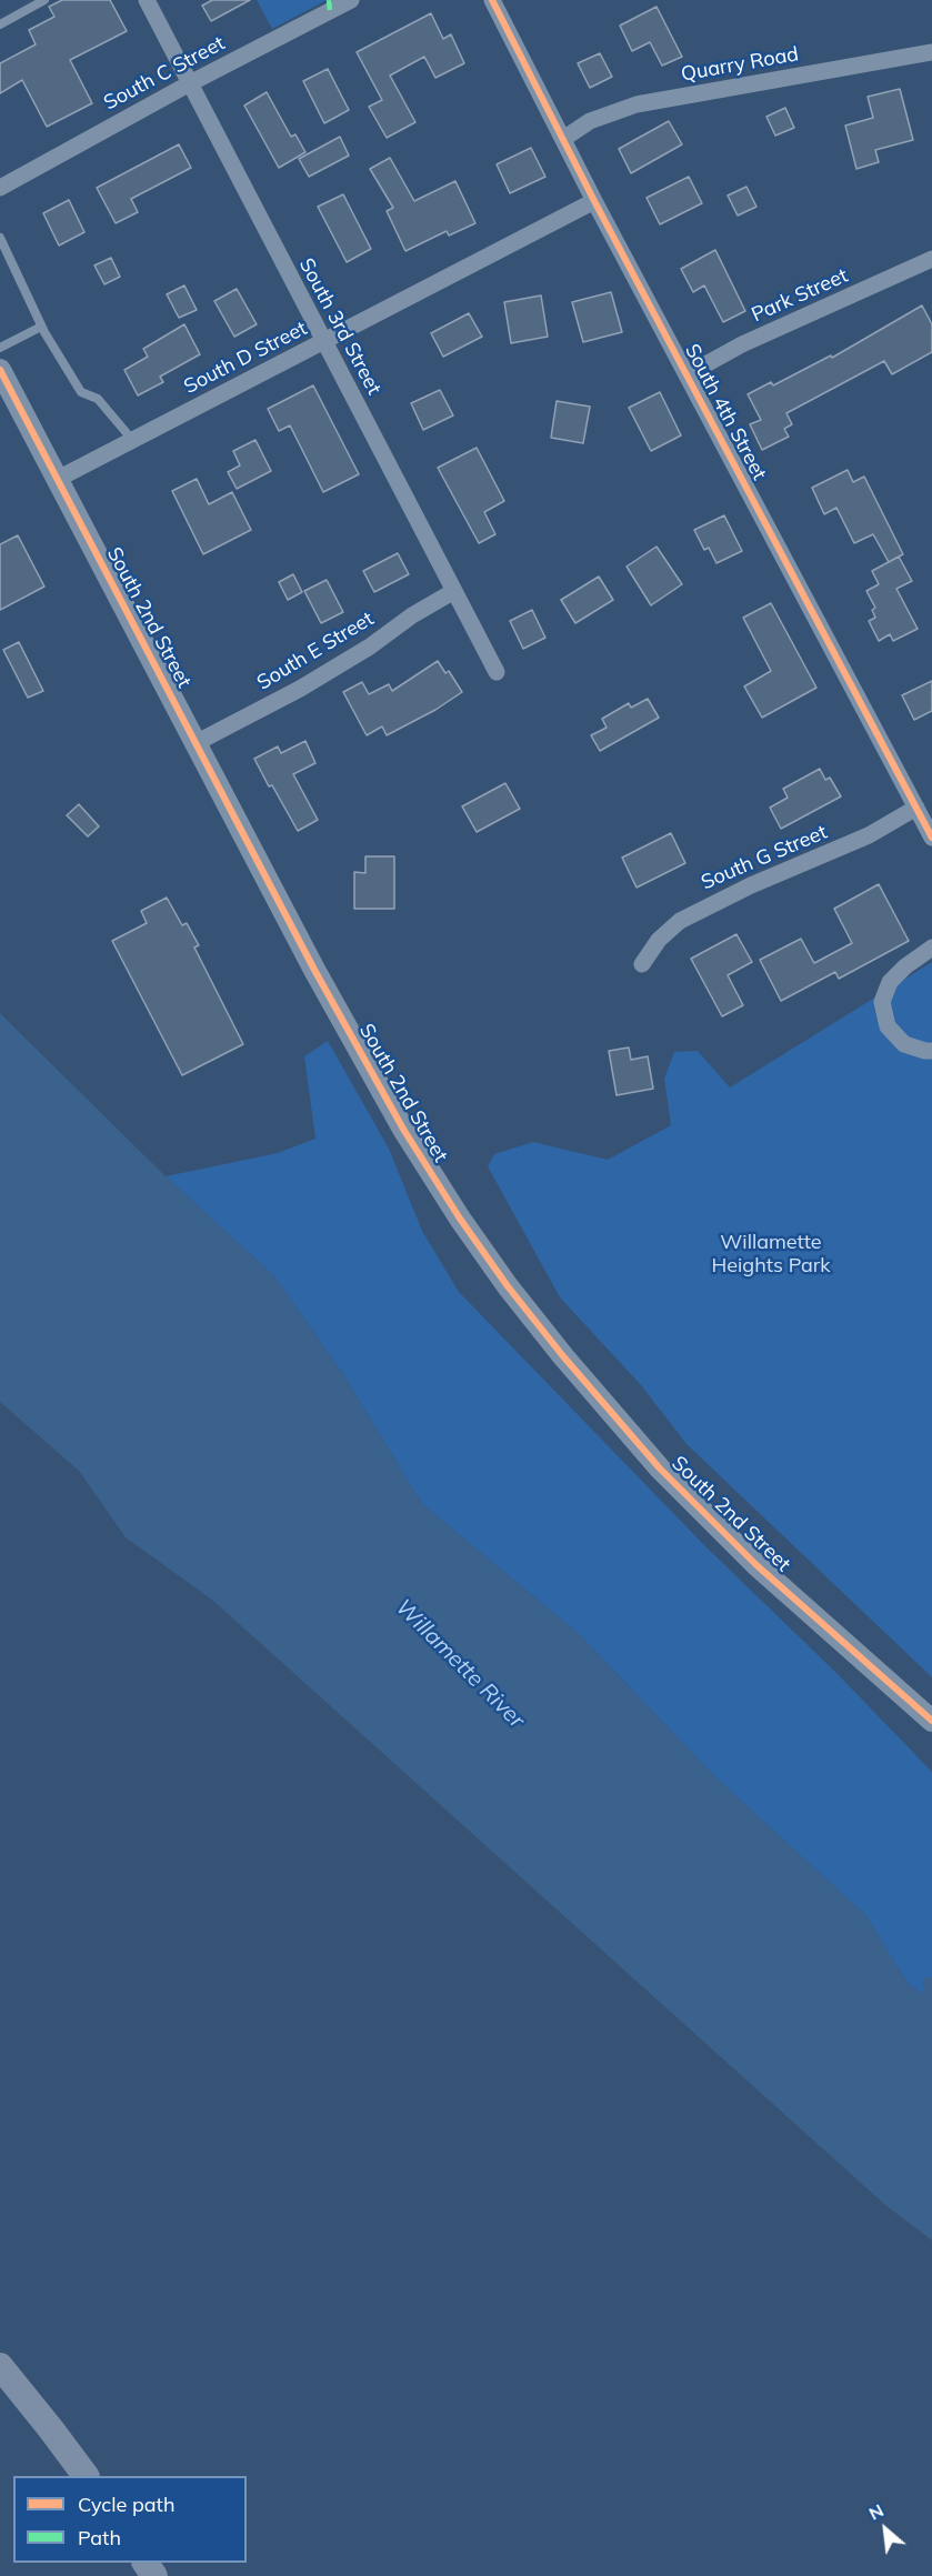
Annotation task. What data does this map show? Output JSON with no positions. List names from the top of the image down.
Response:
{
  "streets": {
    "street": [
      "Quarry Road",
      "South C Street",
      "Park Street",
      "South 3rd Street",
      "South D Street",
      "South 4th Street",
      "South 2nd Street",
      "South E Street",
      "South G Street"
    ]
  },
  "crossings": [
    ["Quarry Road", "South 4th Street"],
    ["South C Street", "South 3rd Street"],
    ["Park Street", "South 4th Street"],
    ["South 3rd Street", "South D Street"],
    ["South 3rd Street", "South E Street"],
    ["South D Street", "South 4th Street"],
    ["South D Street", "South 2nd Street"],
    ["South 4th Street", "South G Street"],
    ["South 2nd Street", "South E Street"]
  ],
  "water": ["Willamette River"],
  "parks": ["Willamette Heights Park"],
  "legend": ["Cycle path", "Path"],
  "north": "top left"
}
